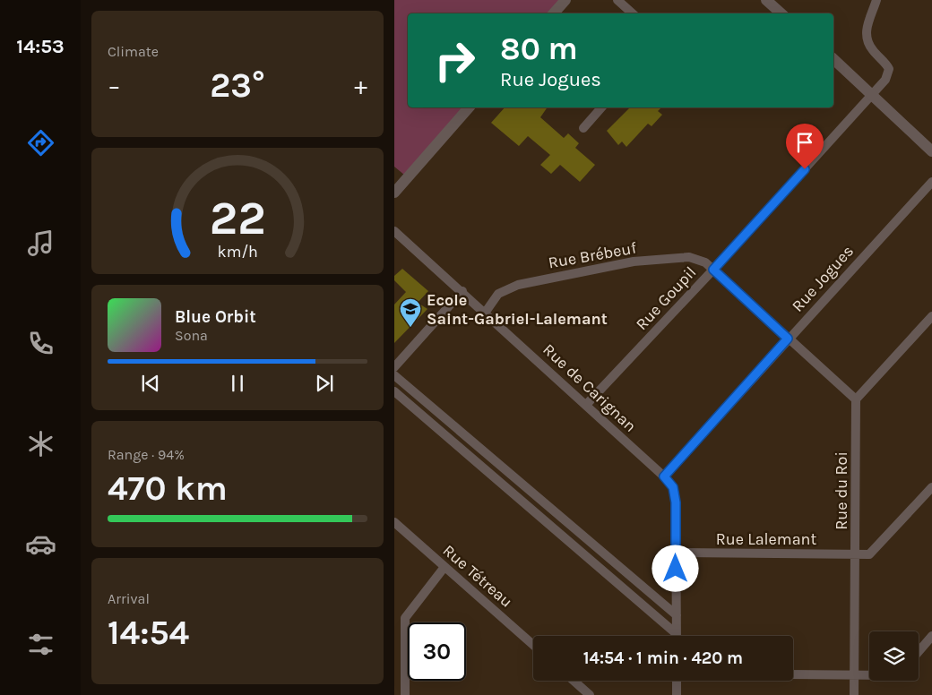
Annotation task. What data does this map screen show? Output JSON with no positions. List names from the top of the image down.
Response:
{
  "streets": {
    "street": [
      "Rue Brébeuf",
      "Rue Jogues",
      "Rue Goupil",
      "Rue de Carignan",
      "Rue du Roi",
      "Rue Lalemant",
      "Rue Tétreau"
    ]
  },
  "crossings": [
    ["Rue Brébeuf", "Rue Jogues"],
    ["Rue Brébeuf", "Rue Goupil"],
    ["Rue Brébeuf", "Rue de Carignan"],
    ["Rue Brébeuf", "Rue du Roi"],
    ["Rue Jogues", "Rue de Carignan"],
    ["Rue Goupil", "Rue de Carignan"],
    ["Rue de Carignan", "Rue Lalemant"],
    ["Rue du Roi", "Rue Lalemant"]
  ],
  "places": {
    "school or university": ["Ecole Saint-Gabriel-Lalemant"]
  },
  "page": {
    "tabs": "14:53",
    "tile": [
      "Climate",
      ["Range · 94%", "470 km"],
      ["Arrival", "14:54"]
    ],
    "turn": ["80 m", "Rue Jogues"],
    "heat": ["−", "23°", "+"],
    "song": ["Blue Orbit", "Sona"],
    "limit": "30",
    "trip": "14:54 · 1 min · 420 m",
    "gauge": ["22", "km/h"]
  }
}
